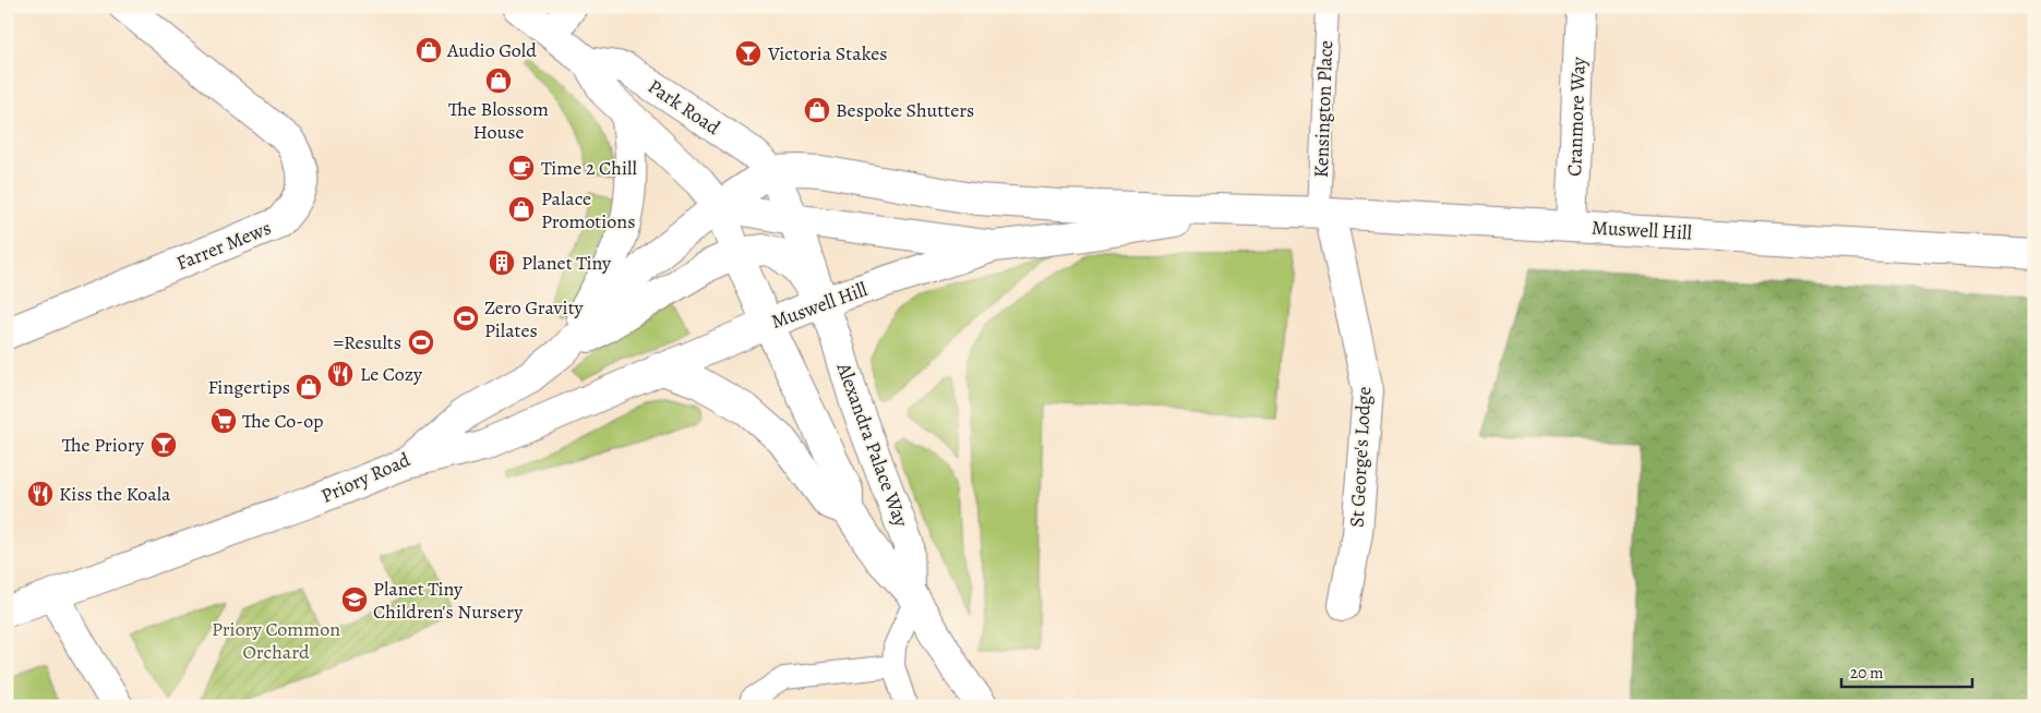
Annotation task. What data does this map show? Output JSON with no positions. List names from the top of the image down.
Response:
{
  "streets": {
    "main road": [
      "Park Road",
      "Cranmore Way",
      "Muswell Hill",
      "Farrer Mews",
      "Alexandra Palace Way",
      "St George's Lodge",
      "Priory Road"
    ],
    "lane": ["Kensington Place"]
  },
  "crossings": [
    ["Park Road", "Muswell Hill"],
    ["Park Road", "Alexandra Palace Way"],
    ["Park Road", "Priory Road"],
    ["Kensington Place", "Muswell Hill"],
    ["Kensington Place", "St George's Lodge"],
    ["Cranmore Way", "Muswell Hill"],
    ["Muswell Hill", "Alexandra Palace Way"],
    ["Muswell Hill", "St George's Lodge"],
    ["Muswell Hill", "Priory Road"]
  ],
  "parks": ["Priory Common Orchard"],
  "places": {
    "shop": [
      "Audio Gold",
      "The Blossom House",
      "Bespoke Shutters",
      "Palace Promotions",
      "Fingertips"
    ],
    "bar": ["Victoria Stakes", "The Priory"],
    "cafe": ["Time 2 Chill"],
    "building": ["Planet Tiny"],
    "sports": ["Zero Gravity Pilates", "=Results"],
    "restaurant": ["Le Cozy", "Kiss the Koala"],
    "supermarket": ["The Co-op"],
    "school or university": ["Planet Tiny Children's Nursery"]
  },
  "scale_bar": "20 m"
}
